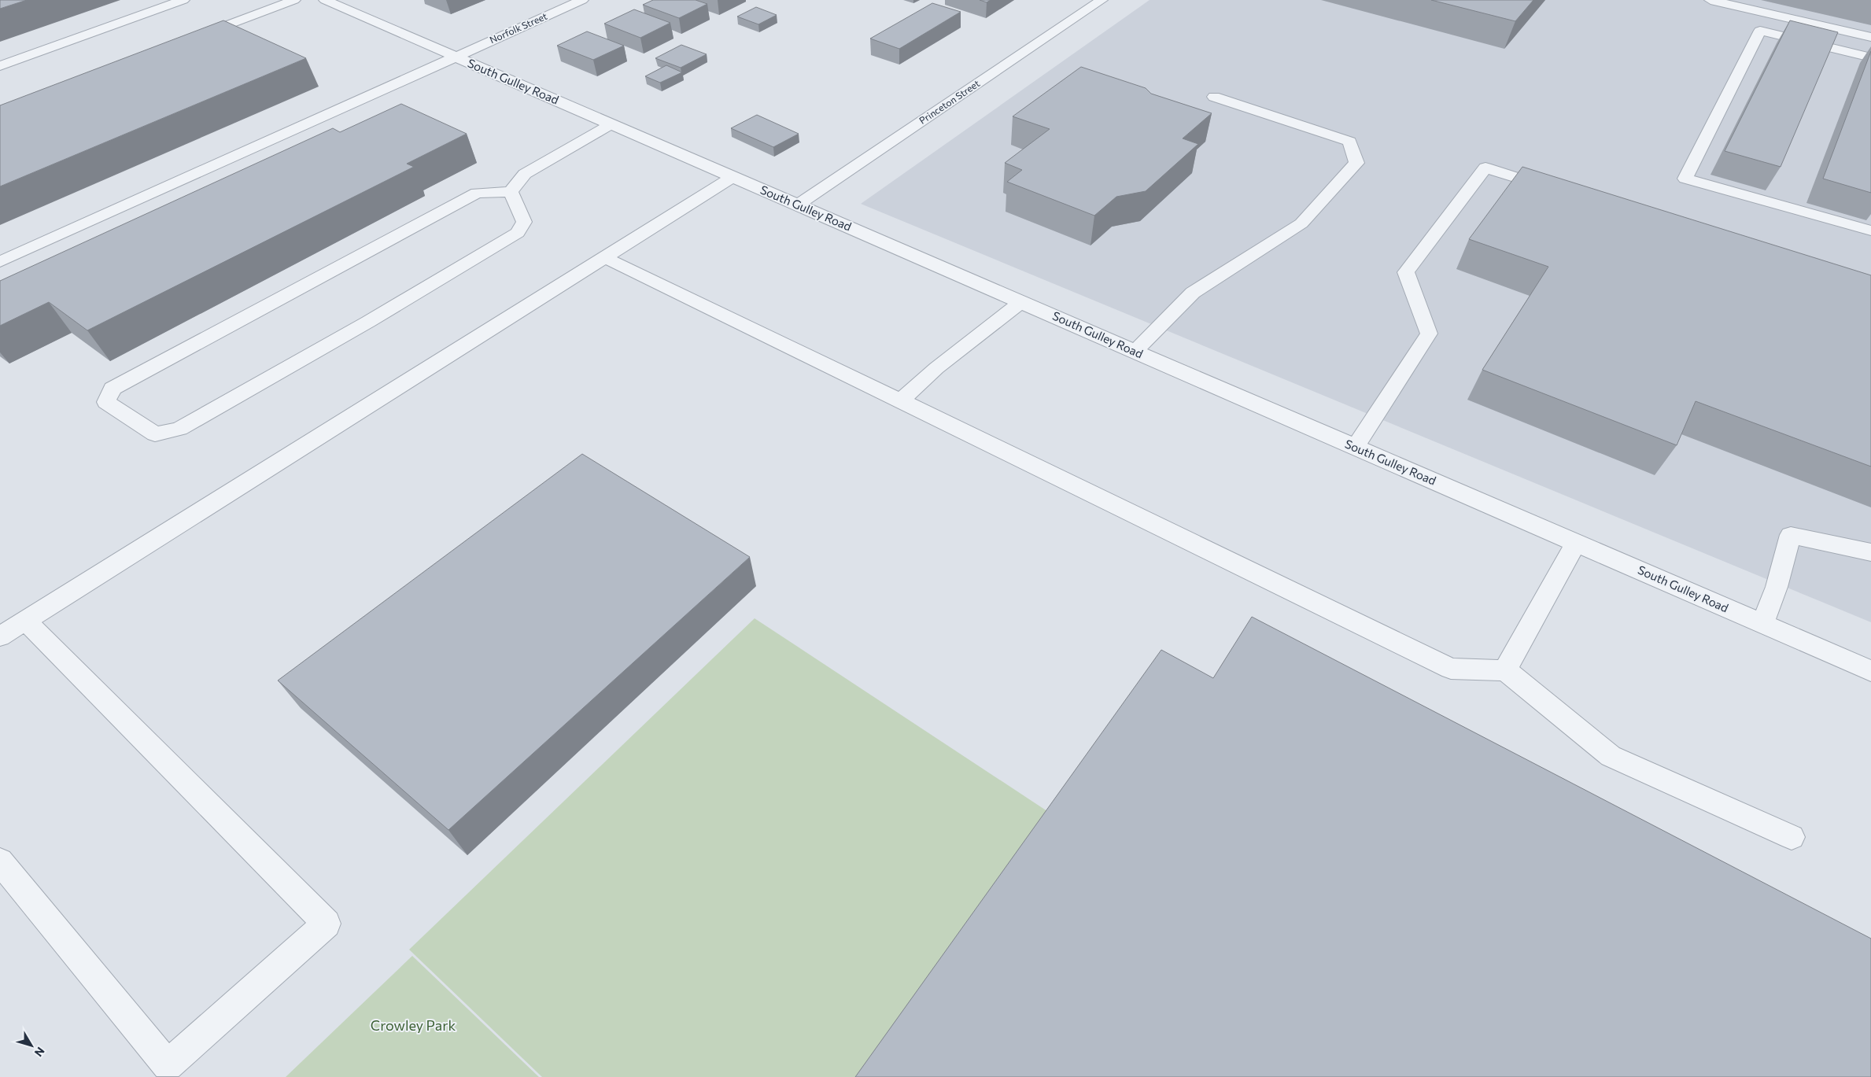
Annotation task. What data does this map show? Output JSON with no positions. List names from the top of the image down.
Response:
{
  "streets": {
    "street": ["Norfolk Street", "South Gulley Road", "Princeton Street"]
  },
  "crossings": [
    ["Norfolk Street", "South Gulley Road"],
    ["South Gulley Road", "Princeton Street"]
  ],
  "parks": ["Crowley Park"],
  "north": "bottom right"
}
